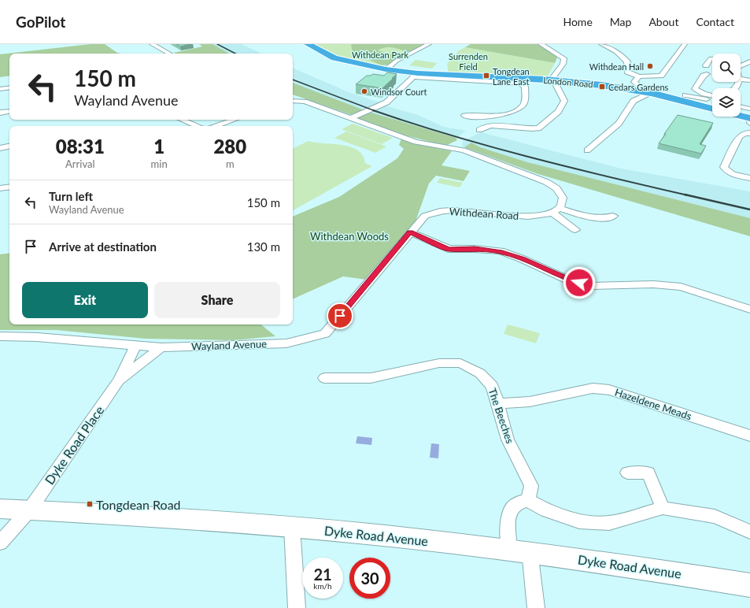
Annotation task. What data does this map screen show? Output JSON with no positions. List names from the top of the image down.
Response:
{
  "streets": {
    "highway": ["London Road"],
    "street": [
      "Withdean Road",
      "Wayland Avenue",
      "Hazeldene Meads",
      "The Beeches",
      "Dyke Road Place",
      "Dyke Road Avenue"
    ]
  },
  "crossings": [
    ["Withdean Road", "Wayland Avenue"],
    ["Hazeldene Meads", "The Beeches"],
    ["Dyke Road Place", "Dyke Road Avenue"]
  ],
  "parks": ["Withdean Park", "Surrenden Field", "Withdean Woods"],
  "places": {
    "other": ["Withdean Hall", "Windsor Court"],
    "transit": ["Tongdean Lane East", "Cedars Gardens", "Tongdean Road"]
  },
  "page": {
    "header": "GoPilot",
    "nav": [
      "Home",
      "Map",
      "About",
      "Contact"
    ],
    "turn": ["150 m", "Wayland Avenue"],
    "eta": [
      "08:31",
      "Arrival",
      "1",
      "min",
      "280",
      "m"
    ],
    "list": [
      {
        "name": "Turn left",
        "note": "Wayland Avenue",
        "value": "150 m"
      },
      {
        "name": "Arrive at destination",
        "value": "130 m"
      }
    ],
    "buttons": ["Exit", "Share"],
    "speed": "21 km/h",
    "limit": "30"
  }
}
